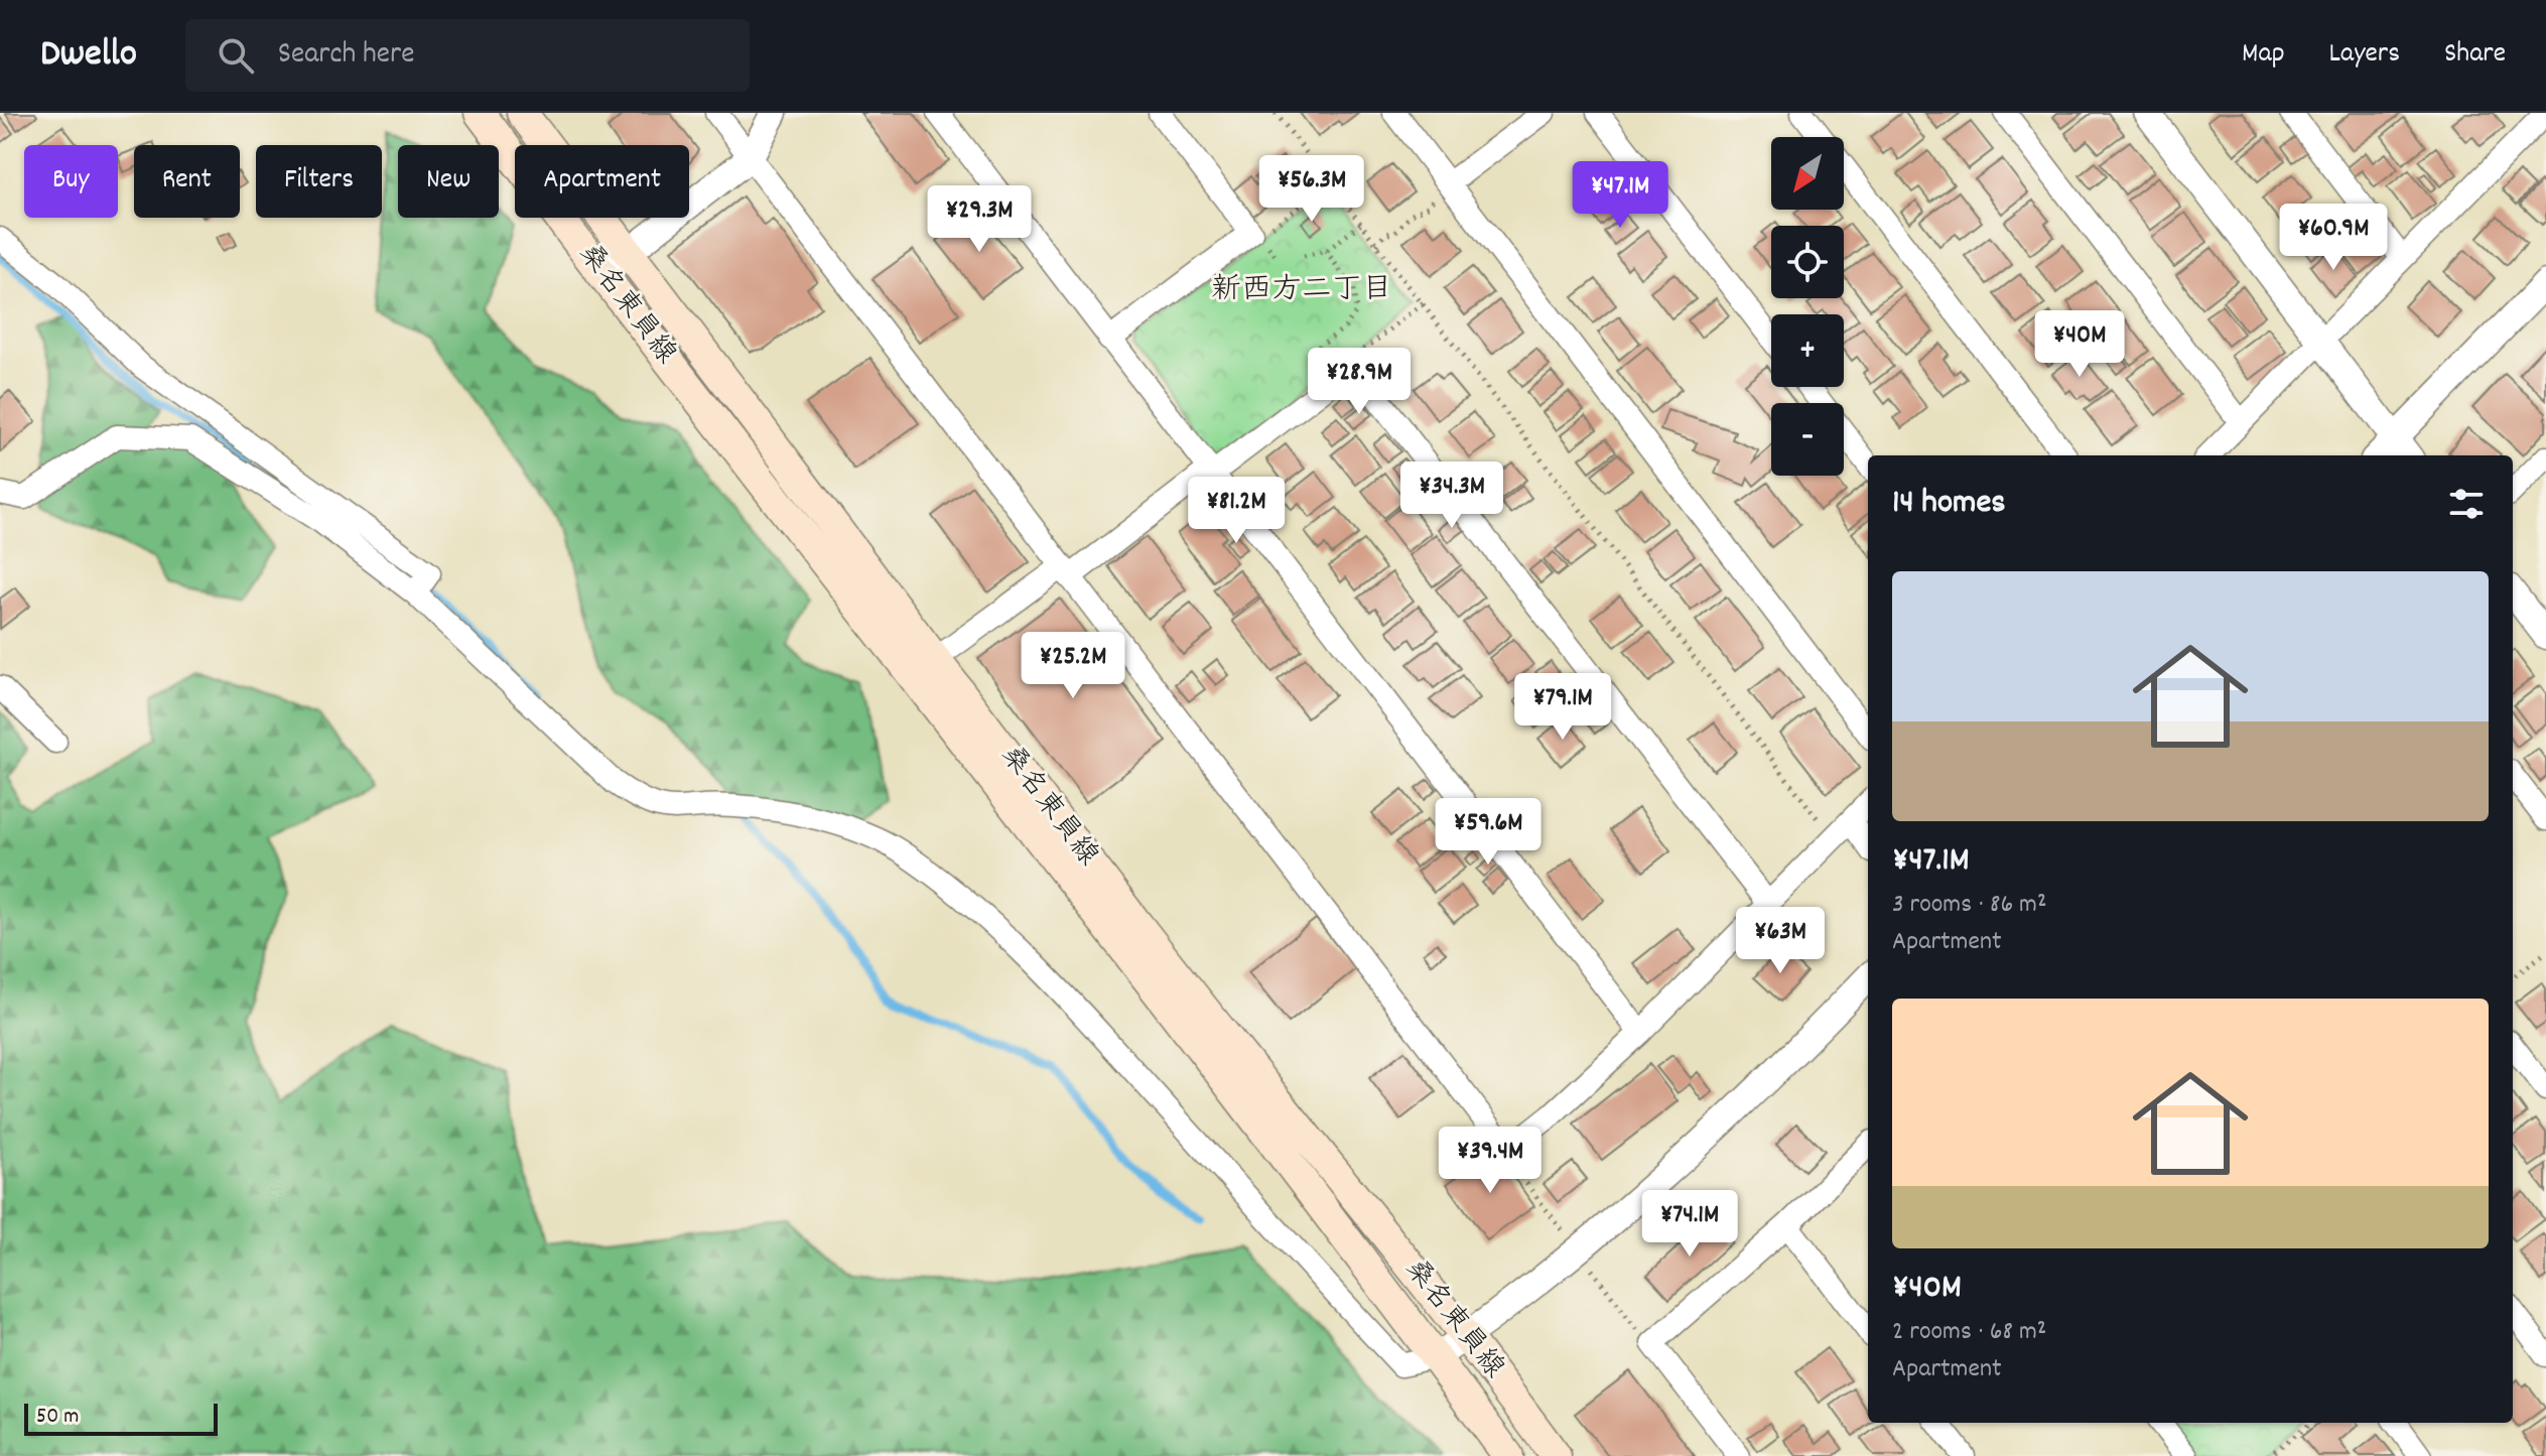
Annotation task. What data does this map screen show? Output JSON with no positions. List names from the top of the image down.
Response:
{
  "streets": {
    "main road": ["桑名東員線"]
  },
  "districts": ["新西方二丁目"],
  "scale_bar": "50 m",
  "north": "bottom left",
  "page": {
    "header": "Dwello",
    "search": "Search here",
    "nav": ["Map", "Layers", "Share"],
    "map_buttons": ["+", "−"],
    "chip": [
      "Buy",
      "Rent",
      "Filters",
      "New",
      "Apartment"
    ],
    "price": [
      "¥56.3M",
      "¥47.1M",
      "¥29.3M",
      "¥60.9M",
      "¥40M",
      "¥28.9M",
      "¥34.3M",
      "¥81.2M",
      "¥25.2M",
      "¥79.1M",
      "¥59.6M",
      "¥63M",
      "¥39.4M",
      "¥74.1M"
    ],
    "heading": "14 homes",
    "list": [
      {
        "name": "¥47.1M",
        "note": "3 rooms · 86 m² · Apartment"
      },
      {
        "name": "¥40M",
        "note": "2 rooms · 68 m² · Apartment"
      }
    ],
    "scale": "50 m"
  }
}
